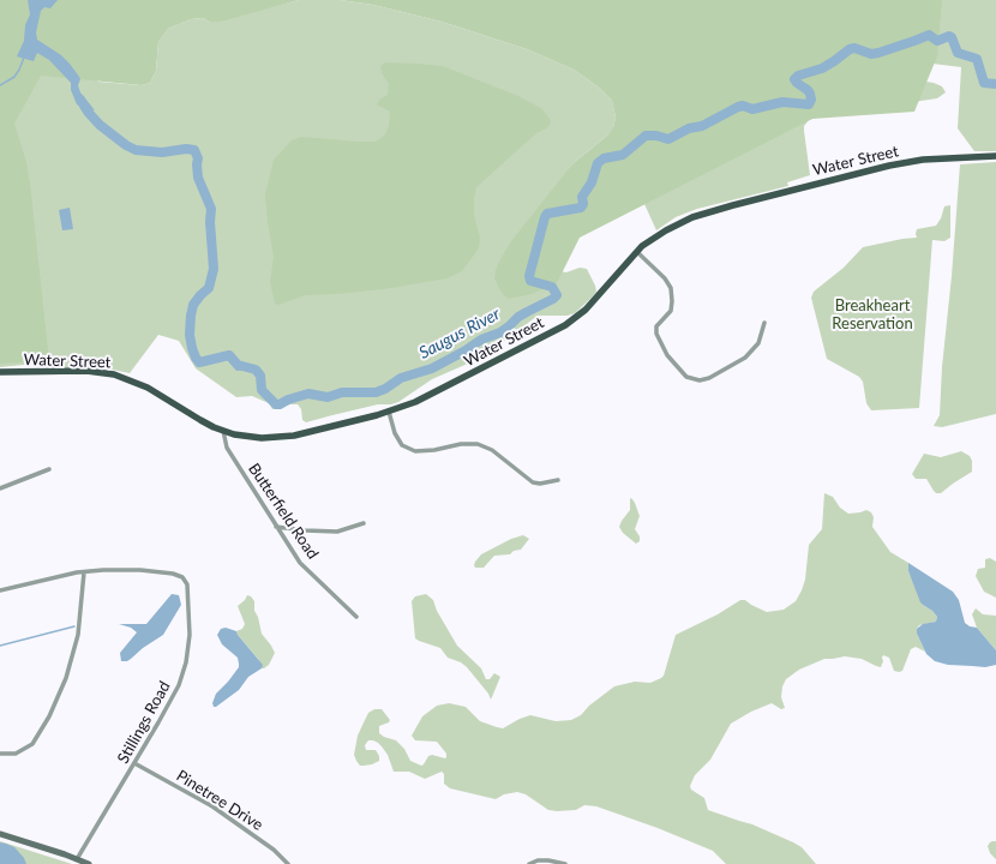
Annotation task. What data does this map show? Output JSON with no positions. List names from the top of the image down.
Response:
{
  "streets": {
    "main road": ["Water Street"],
    "street": ["Butterfield Road", "Stillings Road", "Pinetree Drive"]
  },
  "crossings": [
    ["Water Street", "Butterfield Road"],
    ["Stillings Road", "Pinetree Drive"]
  ],
  "water": ["Saugus River"],
  "parks": ["Breakheart Reservation"]
}
